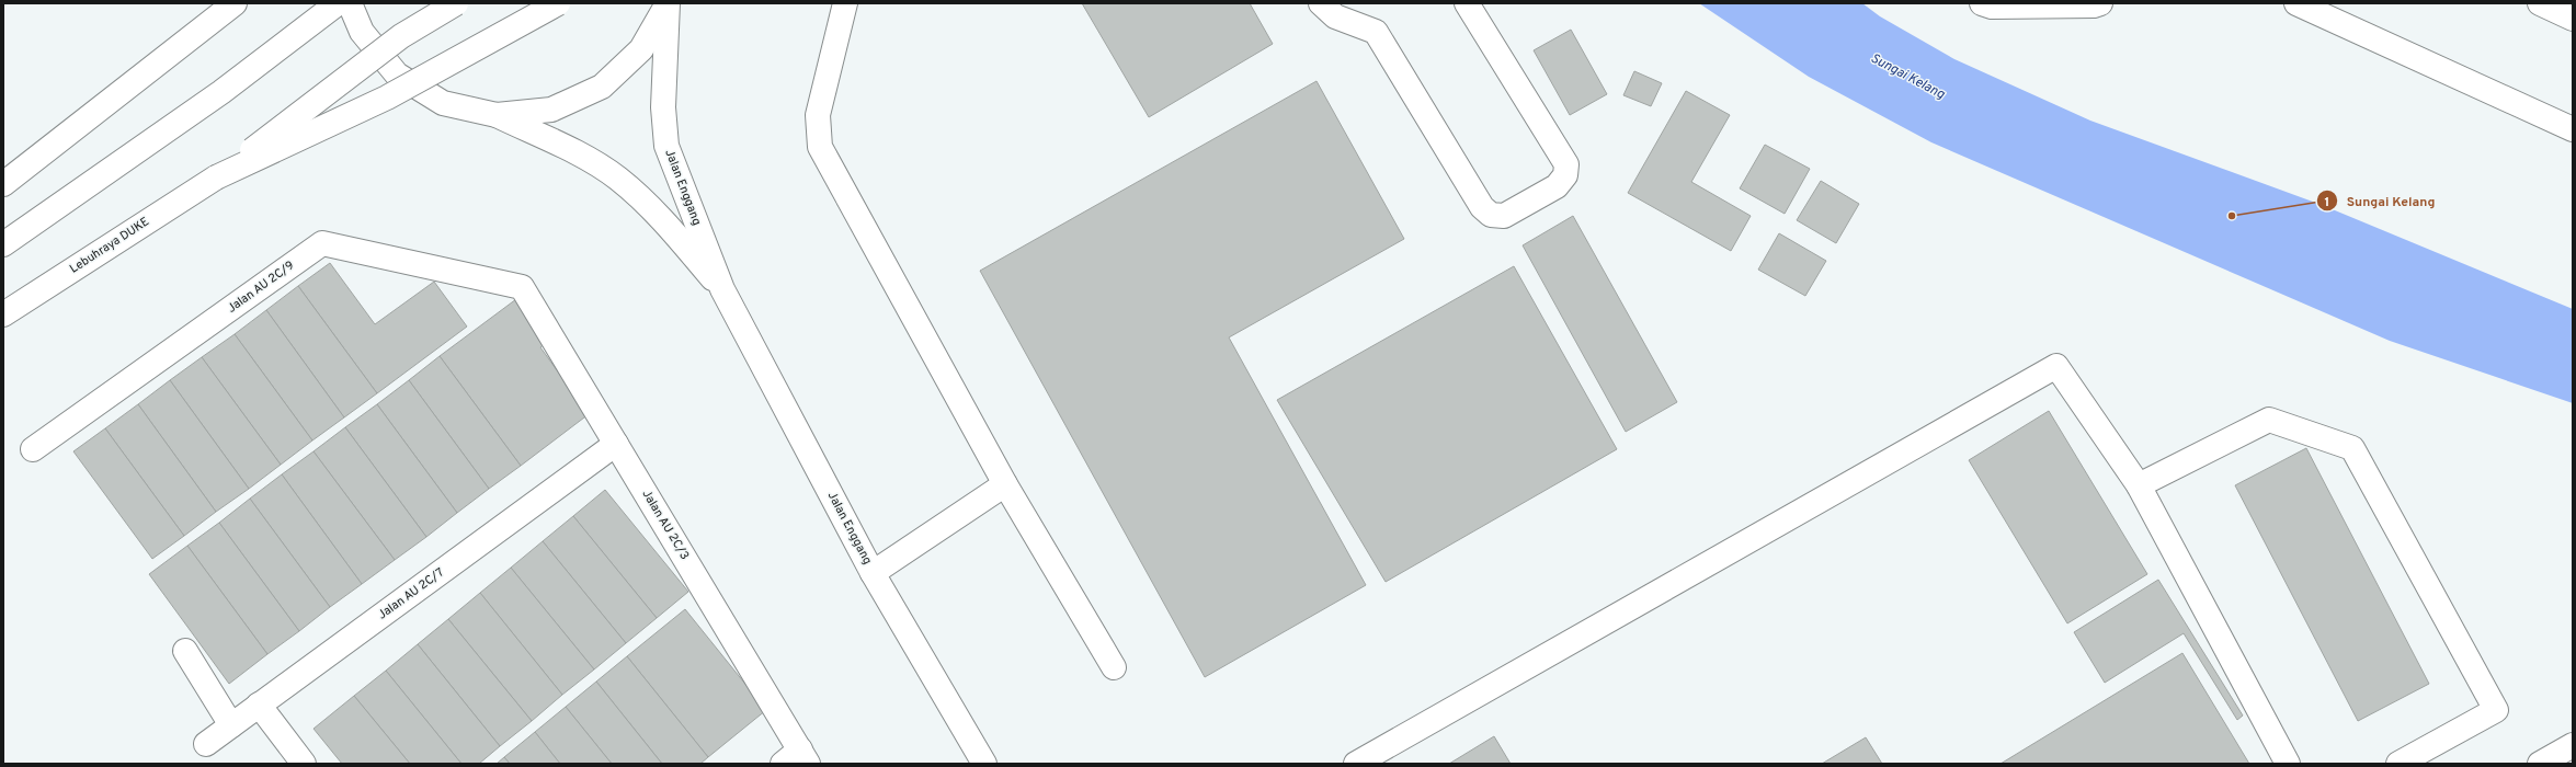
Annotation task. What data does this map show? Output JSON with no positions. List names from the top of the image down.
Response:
{
  "streets": {
    "main road": [
      "Jalan Enggang",
      "Lebuhraya DUKE",
      "Jalan AU 2C/9",
      "Jalan AU 2C/3",
      "Jalan AU 2C/7"
    ]
  },
  "crossings": [
    ["Jalan AU 2C/9", "Jalan AU 2C/3"],
    ["Jalan AU 2C/3", "Jalan AU 2C/7"]
  ],
  "water": ["Sungai Kelang"],
  "places": ["Sungai Kelang"]
}
